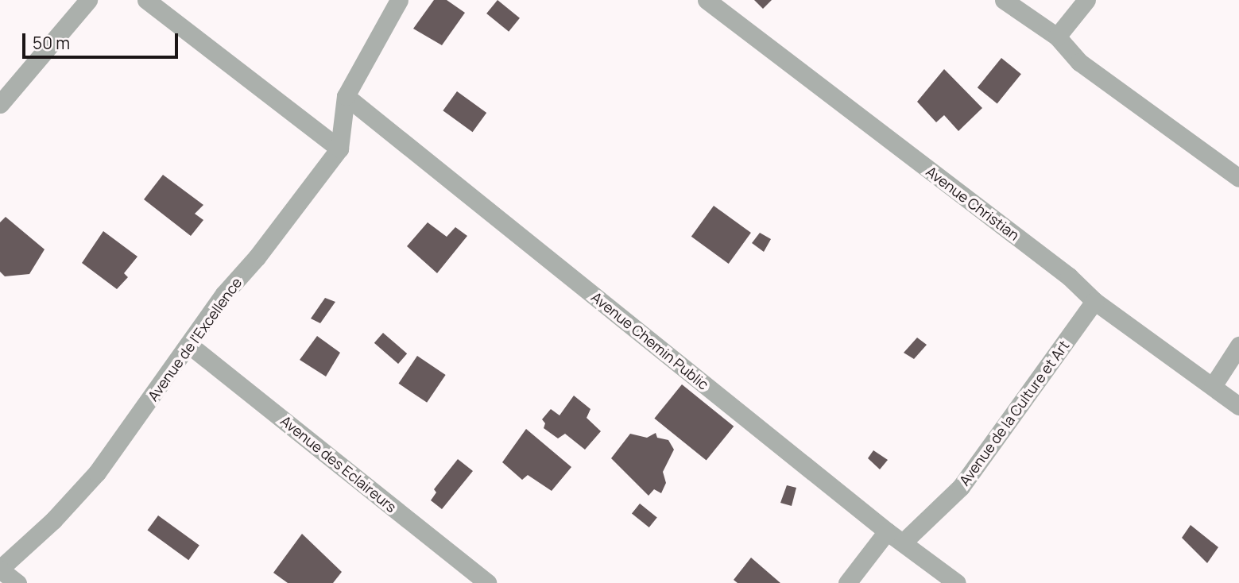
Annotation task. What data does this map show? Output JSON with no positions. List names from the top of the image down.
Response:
{
  "streets": {
    "street": [
      "Avenue Christian",
      "Avenue de l'Excellence",
      "Avenue Chemin Public",
      "Avenue de la Culture et Art",
      "Avenue des Eclaireurs"
    ]
  },
  "crossings": [
    ["Avenue Christian", "Avenue de la Culture et Art"],
    ["Avenue de l'Excellence", "Avenue des Eclaireurs"],
    ["Avenue Chemin Public", "Avenue de la Culture et Art"]
  ],
  "scale_bar": "50 m"
}
